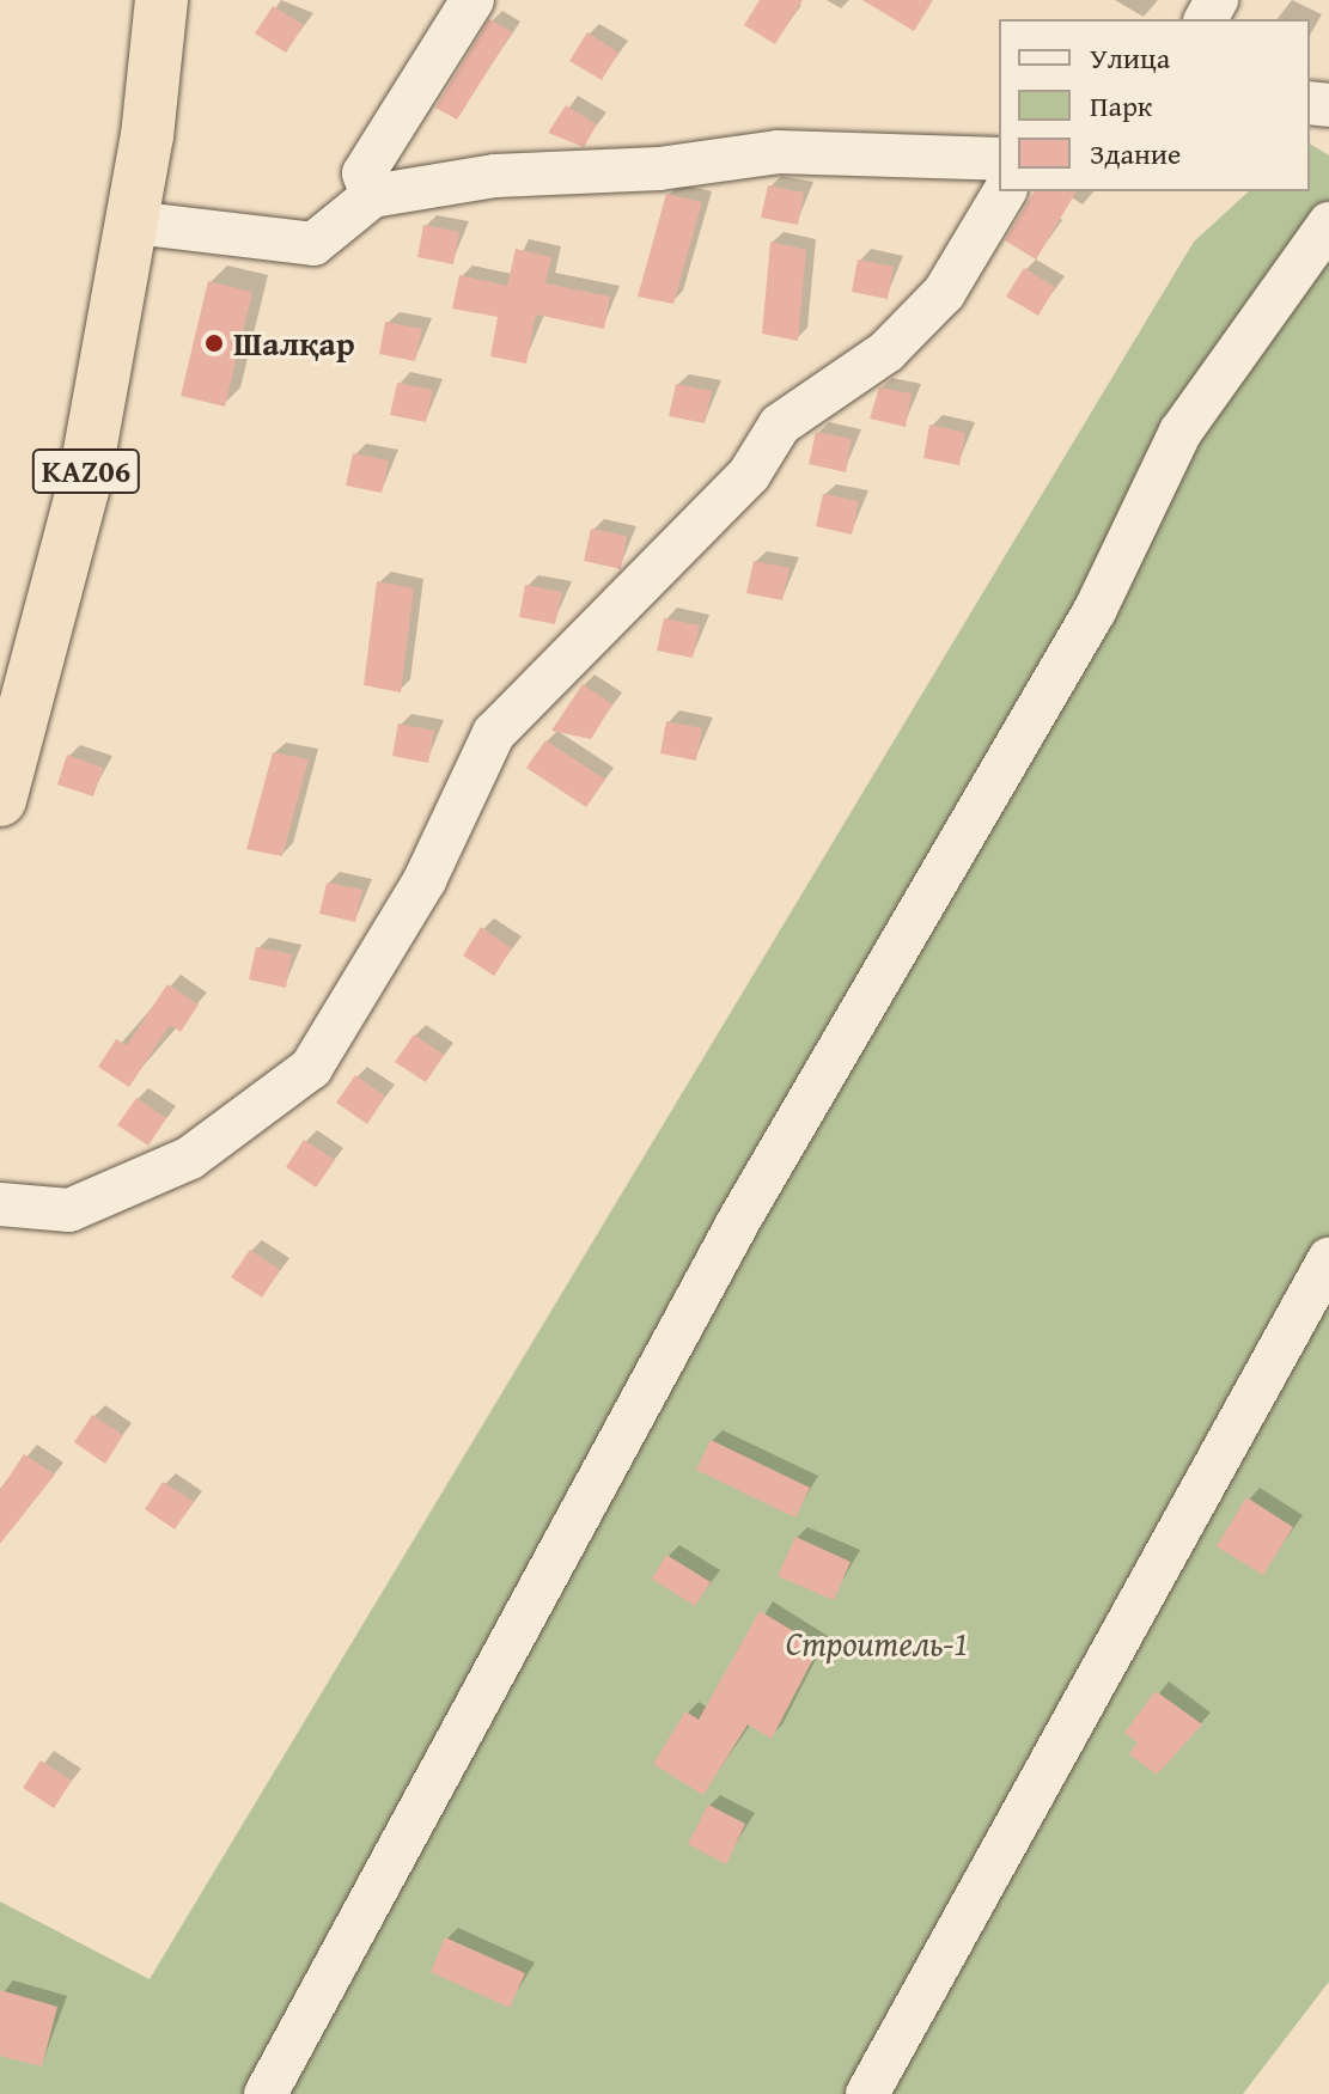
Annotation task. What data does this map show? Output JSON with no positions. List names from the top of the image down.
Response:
{
  "streets": {
    "highway": ["KАZ06"]
  },
  "parks": ["Строитель-1"],
  "places": ["Шалқар"],
  "legend": ["Улица", "Парк", "Здание"]
}
